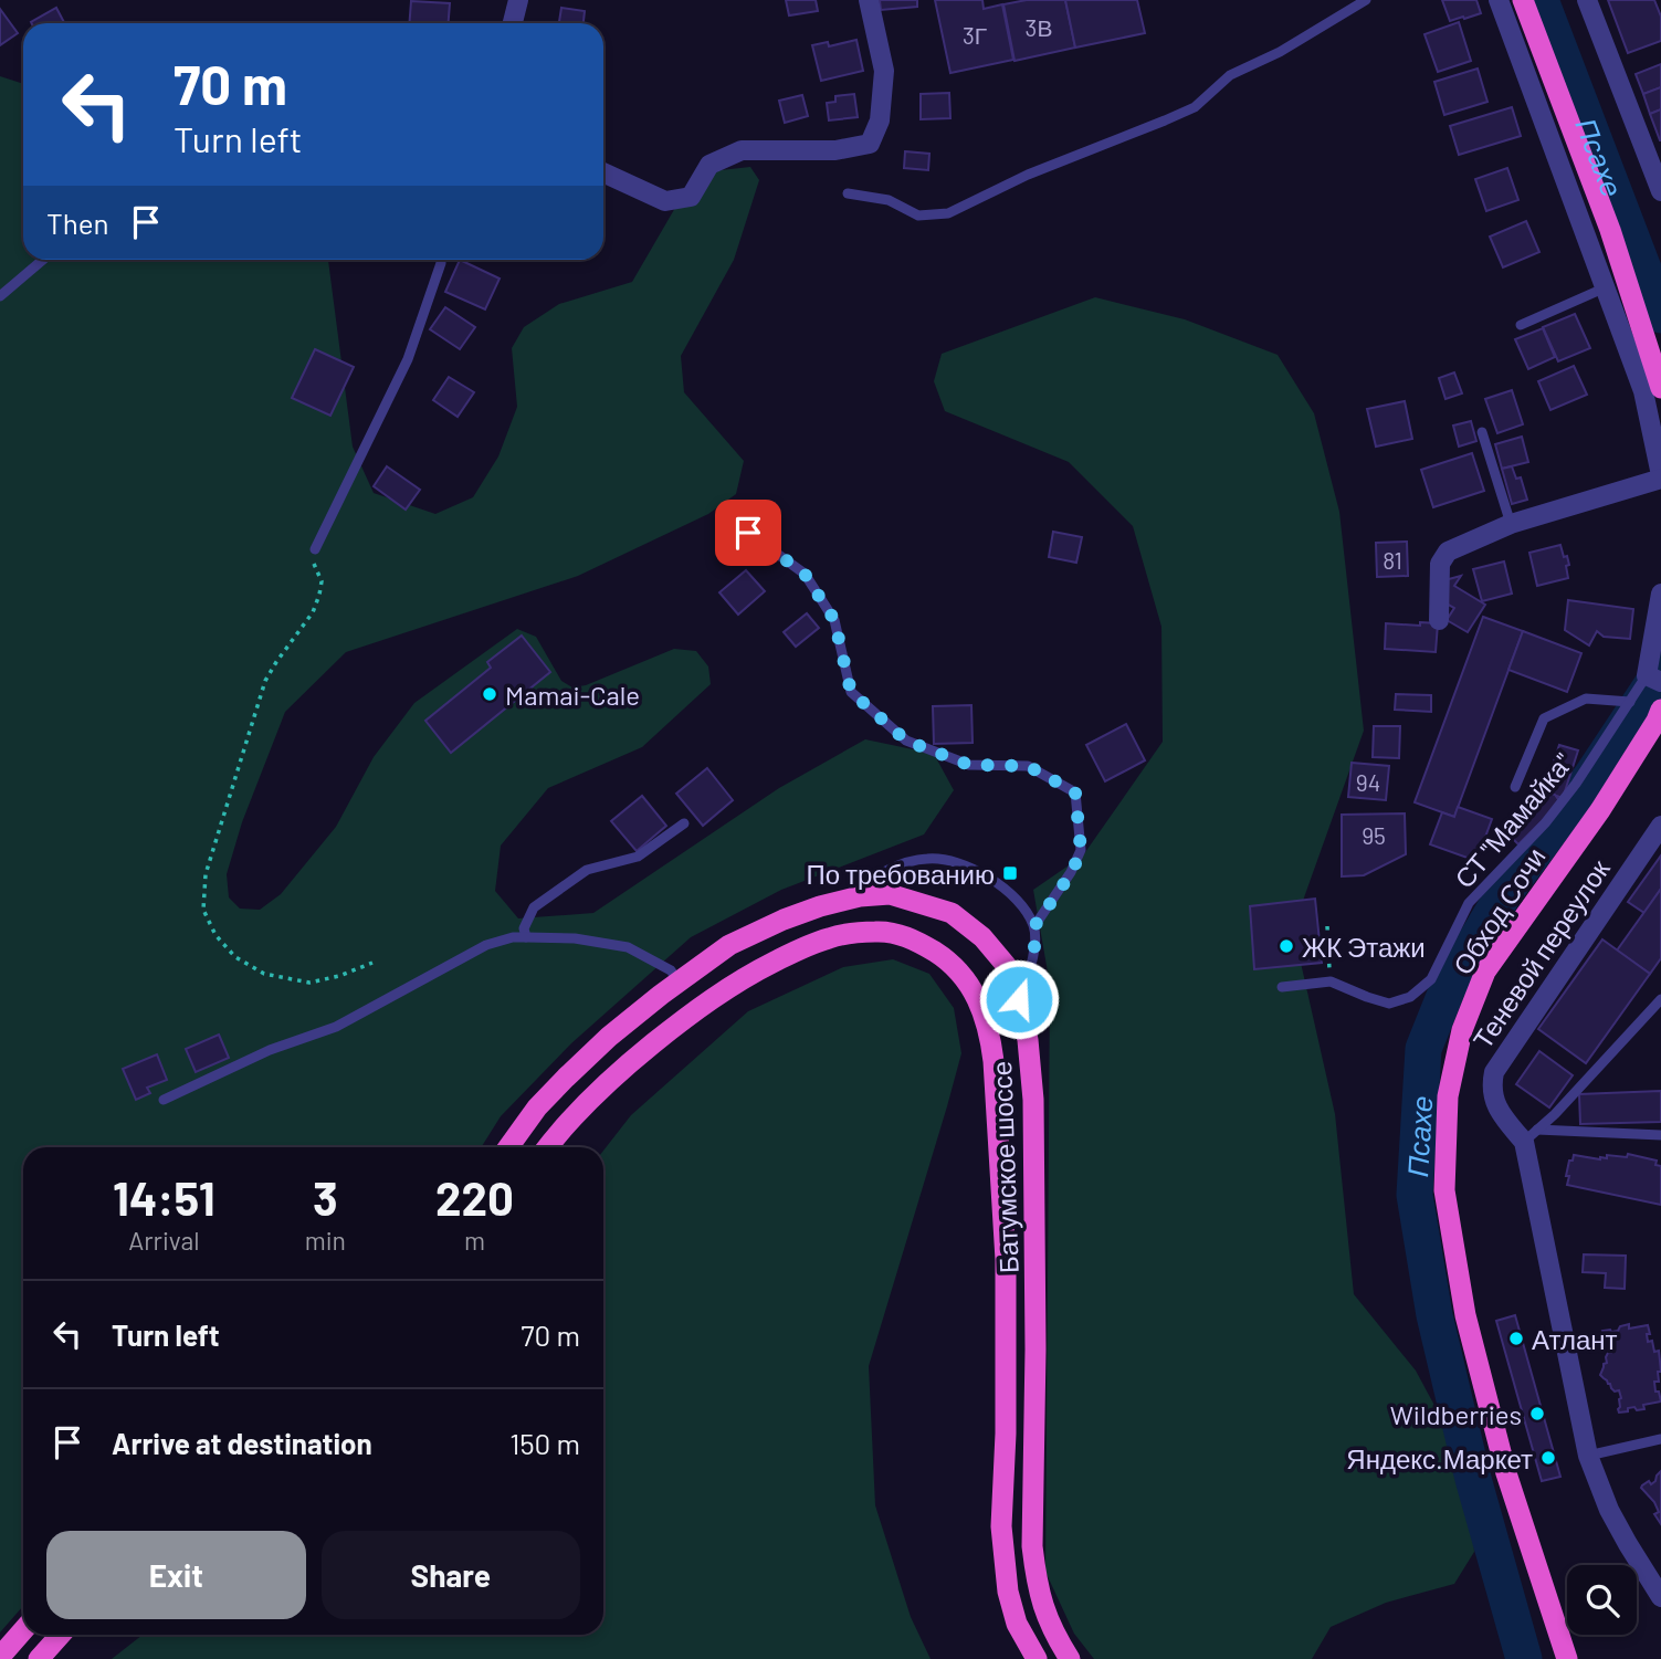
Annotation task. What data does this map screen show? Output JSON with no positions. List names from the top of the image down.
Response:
{
  "streets": {
    "highway": ["Обход Сочи", "Батумское шоссе"],
    "street": ["Теневой переулок"],
    "lane": ["СТ \"Мамайка\""]
  },
  "water": ["Псахе"],
  "places": {
    "other": [
      "Mamai-Cale",
      "ЖК Этажи",
      "Атлант",
      "Wildberries",
      "Яндекс.Маркет"
    ],
    "transit": ["По требованию"]
  },
  "house_numbers": [
    "3В",
    "3Г",
    "81",
    "94",
    "95"
  ],
  "page": {
    "turn": ["70 m", "Turn left"],
    "then": "Then",
    "eta": [
      "14:51",
      "Arrival",
      "3",
      "min",
      "220",
      "m"
    ],
    "list": [
      {
        "name": "Turn left",
        "value": "70 m"
      },
      {
        "name": "Arrive at destination",
        "value": "150 m"
      }
    ],
    "buttons": ["Exit", "Share"]
  }
}
